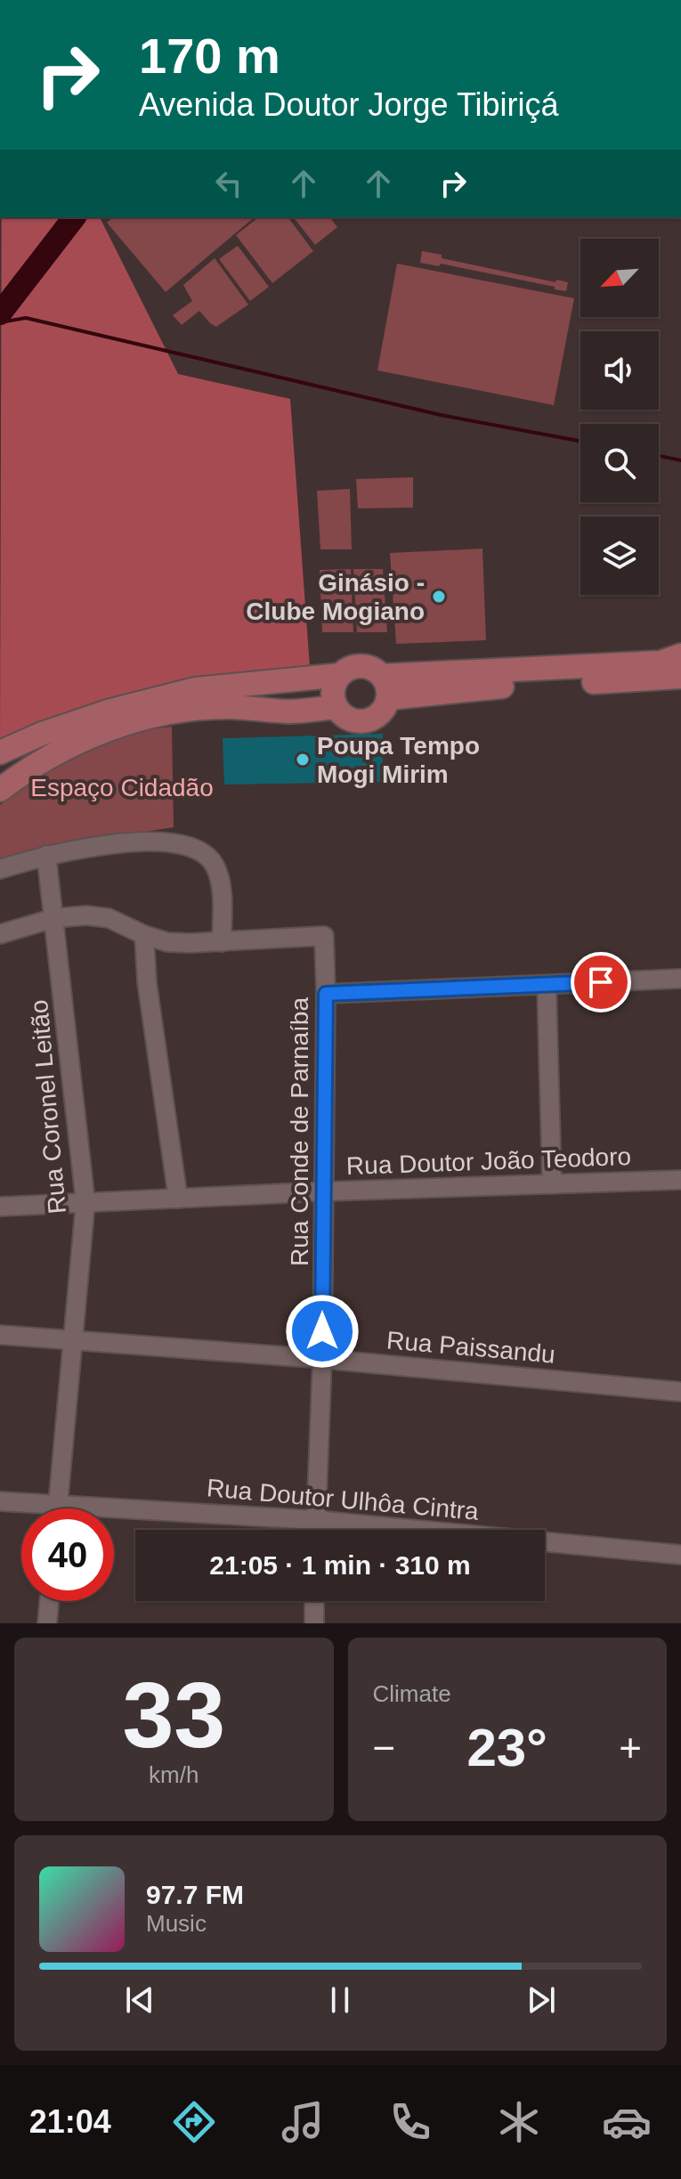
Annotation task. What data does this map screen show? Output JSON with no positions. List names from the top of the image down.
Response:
{
  "streets": {
    "street": [
      "Rua Coronel Leitão",
      "Rua Conde de Parnaíba",
      "Rua Doutor João Teodoro",
      "Rua Paissandu",
      "Rua Doutor Ulhôa Cintra"
    ]
  },
  "crossings": [
    ["Rua Coronel Leitão", "Rua Doutor João Teodoro"],
    ["Rua Coronel Leitão", "Rua Paissandu"],
    ["Rua Coronel Leitão", "Rua Doutor Ulhôa Cintra"],
    ["Rua Conde de Parnaíba", "Rua Doutor João Teodoro"],
    ["Rua Conde de Parnaíba", "Rua Paissandu"],
    ["Rua Conde de Parnaíba", "Rua Doutor Ulhôa Cintra"]
  ],
  "parks": ["Espaço Cidadão"],
  "places": ["Ginásio - Clube Mogiano", "Poupa Tempo Mogi Mirim"],
  "north": "bottom left",
  "page": {
    "turn": ["170 m", "Avenida Doutor Jorge Tibiriçá"],
    "limit": "40",
    "trip": "21:05 · 1 min · 310 m",
    "tile": [
      ["33", "km/h"],
      "Climate"
    ],
    "heat": ["−", "23°", "+"],
    "song": ["97.7 FM", "Music"],
    "tabs": "21:04"
  }
}
